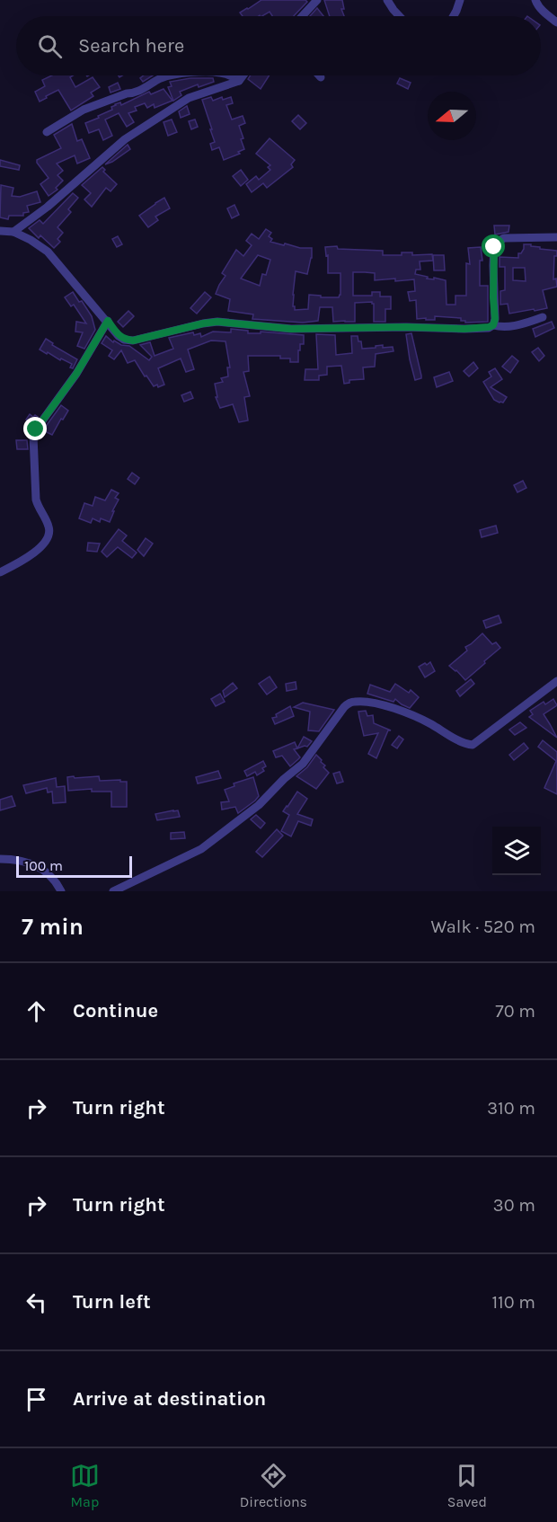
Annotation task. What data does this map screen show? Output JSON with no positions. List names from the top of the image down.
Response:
{
  "scale_bar": "100 m",
  "north": "left",
  "page": {
    "search": "Search here",
    "scale": "100 m",
    "heading": ["7 min", "Walk · 520 m"],
    "list": [
      ["Continue", "70 m"],
      ["Turn right", "310 m"],
      ["Turn right", "30 m"],
      ["Turn left", "110 m"],
      "Arrive at destination"
    ],
    "nav": ["Map", "Directions", "Saved"]
  }
}
